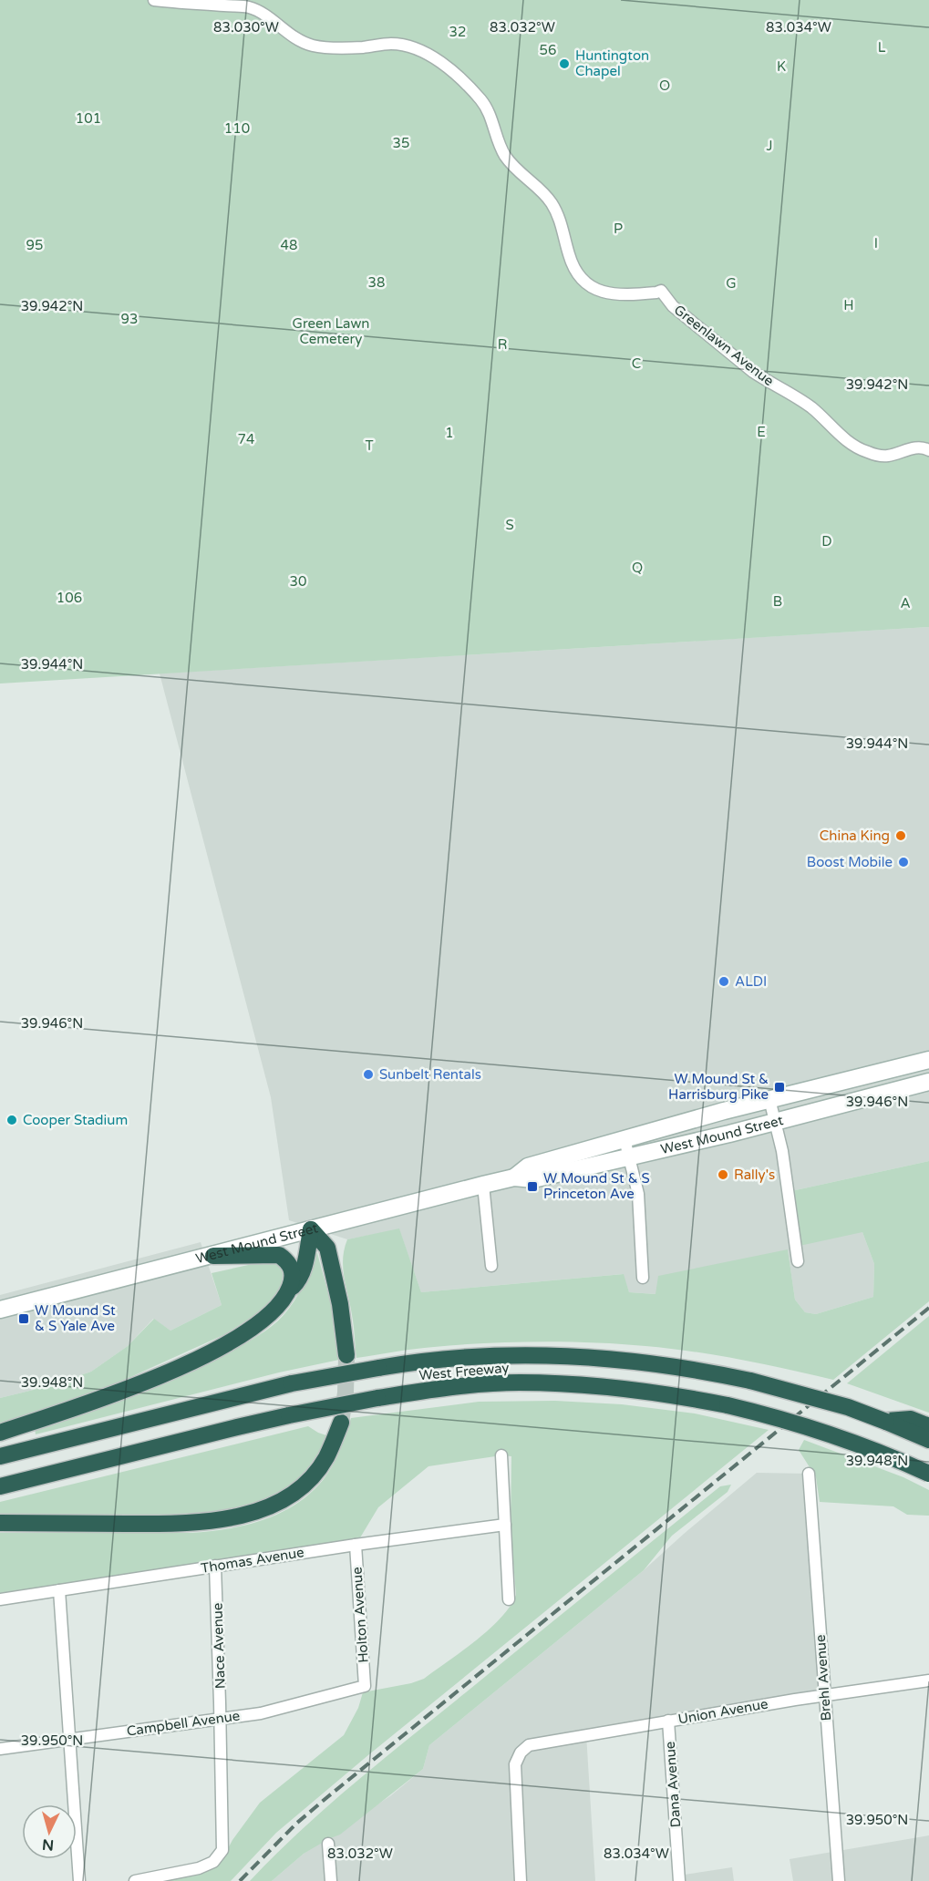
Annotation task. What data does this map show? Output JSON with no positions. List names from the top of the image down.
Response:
{
  "streets": {
    "highway": ["West Freeway"],
    "main road": ["West Mound Street"],
    "street": [
      "Greenlawn Avenue",
      "Thomas Avenue",
      "Holton Avenue",
      "Nace Avenue",
      "Brehl Avenue",
      "Union Avenue",
      "Campbell Avenue",
      "Dana Avenue"
    ]
  },
  "crossings": [
    ["Thomas Avenue", "Holton Avenue"],
    ["Thomas Avenue", "Nace Avenue"],
    ["Holton Avenue", "Campbell Avenue"],
    ["Nace Avenue", "Campbell Avenue"],
    ["Brehl Avenue", "Union Avenue"],
    ["Union Avenue", "Dana Avenue"]
  ],
  "parks": [
    "32",
    "L",
    "56",
    "K",
    "O",
    "101",
    "110",
    "35",
    "J",
    "P",
    "I",
    "95",
    "48",
    "38",
    "G",
    "H",
    "93",
    "Green Lawn Cemetery",
    "R",
    "C",
    "E",
    "1",
    "74",
    "T",
    "S",
    "D",
    "Q",
    "30",
    "106",
    "B",
    "A"
  ],
  "places": {
    "other": [
      "Huntington Chapel",
      "China King",
      "Boost Mobile",
      "ALDI",
      "Sunbelt Rentals",
      "Cooper Stadium",
      "Rally's"
    ],
    "transit": ["W Mound St & Harrisburg Pike", "W Mound St & S Princeton Ave", "W Mound St & S Yale Ave"]
  },
  "north": "bottom",
  "coordinates": [
    "83.030°W",
    "83.032°W",
    "83.034°W",
    "39.942°N",
    "39.944°N",
    "39.946°N",
    "39.948°N",
    "39.950°N"
  ]
}
